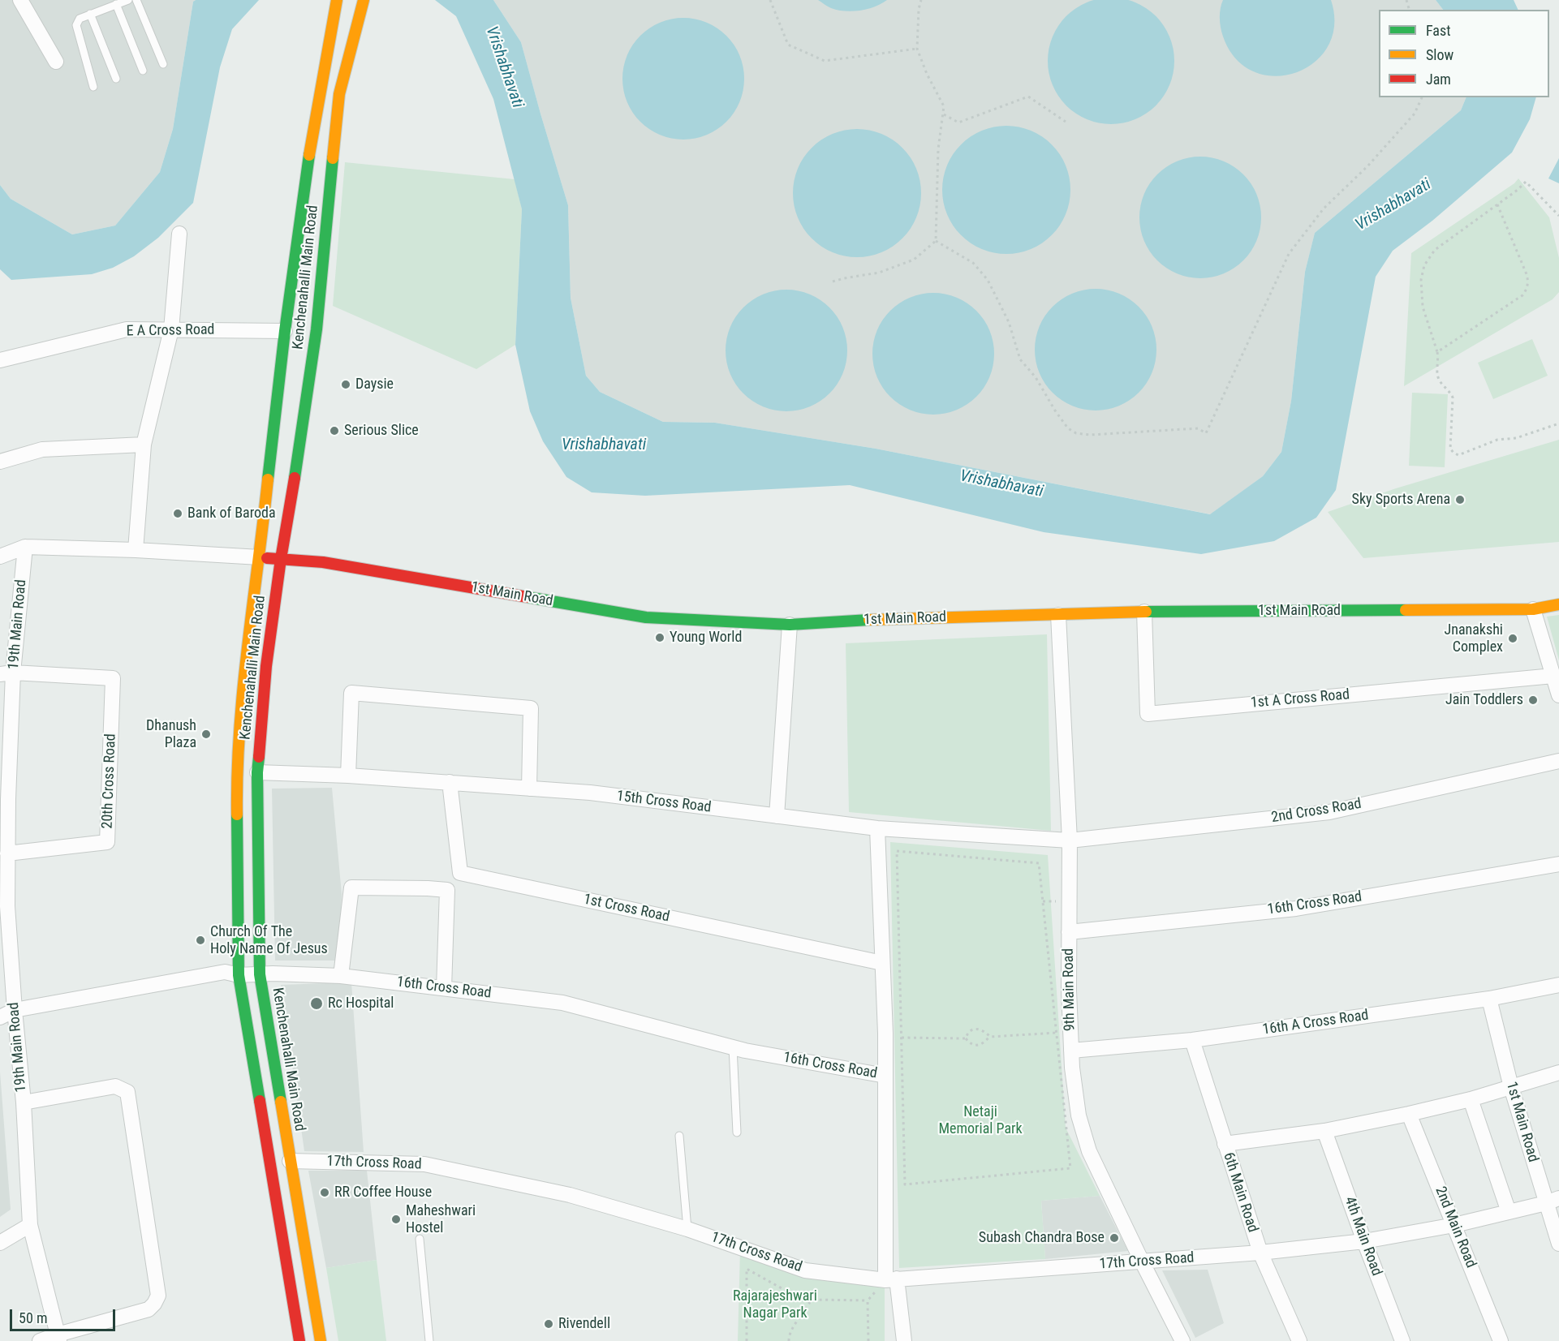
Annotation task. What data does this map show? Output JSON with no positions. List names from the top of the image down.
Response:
{
  "streets": {
    "main road": ["Kenchenahalli Main Road", "1st Main Road"],
    "street": [
      "E A Cross Road",
      "19th Main Road",
      "1st A Cross Road",
      "20th Cross Road",
      "15th Cross Road",
      "2nd Cross Road",
      "16th Cross Road",
      "1st Cross Road",
      "9th Main Road",
      "16th A Cross Road",
      "17th Cross Road",
      "6th Main Road",
      "2nd Main Road",
      "4th Main Road"
    ]
  },
  "crossings": [
    ["Kenchenahalli Main Road", "E A Cross Road"],
    ["Kenchenahalli Main Road", "1st Main Road"],
    ["Kenchenahalli Main Road", "15th Cross Road"],
    ["Kenchenahalli Main Road", "16th Cross Road"],
    ["Kenchenahalli Main Road", "17th Cross Road"],
    ["1st Main Road", "1st A Cross Road"],
    ["1st Main Road", "9th Main Road"],
    ["1st Main Road", "16th A Cross Road"],
    ["1st Main Road", "17th Cross Road"],
    ["19th Main Road", "20th Cross Road"],
    ["19th Main Road", "16th Cross Road"],
    ["15th Cross Road", "2nd Cross Road"],
    ["15th Cross Road", "1st Cross Road"],
    ["15th Cross Road", "9th Main Road"],
    ["2nd Cross Road", "9th Main Road"],
    ["16th Cross Road", "9th Main Road"],
    ["9th Main Road", "16th A Cross Road"],
    ["9th Main Road", "17th Cross Road"],
    ["16th A Cross Road", "6th Main Road"],
    ["17th Cross Road", "6th Main Road"],
    ["17th Cross Road", "2nd Main Road"],
    ["17th Cross Road", "4th Main Road"]
  ],
  "water": ["Vrishabhavati"],
  "parks": ["Netaji Memorial Park", "Rajarajeshwari Nagar Park"],
  "places": [
    "Daysie",
    "Serious Slice",
    "Sky Sports Arena",
    "Bank of Baroda",
    "Young World",
    "Jnanakshi Complex",
    "Jain Toddlers",
    "Dhanush Plaza",
    "Church Of The Holy Name Of Jesus",
    "Rc Hospital",
    "RR Coffee House",
    "Maheshwari Hostel",
    "Subash Chandra Bose",
    "Rivendell"
  ],
  "legend": ["Fast", "Slow", "Jam"],
  "scale_bar": "50 m"
}
